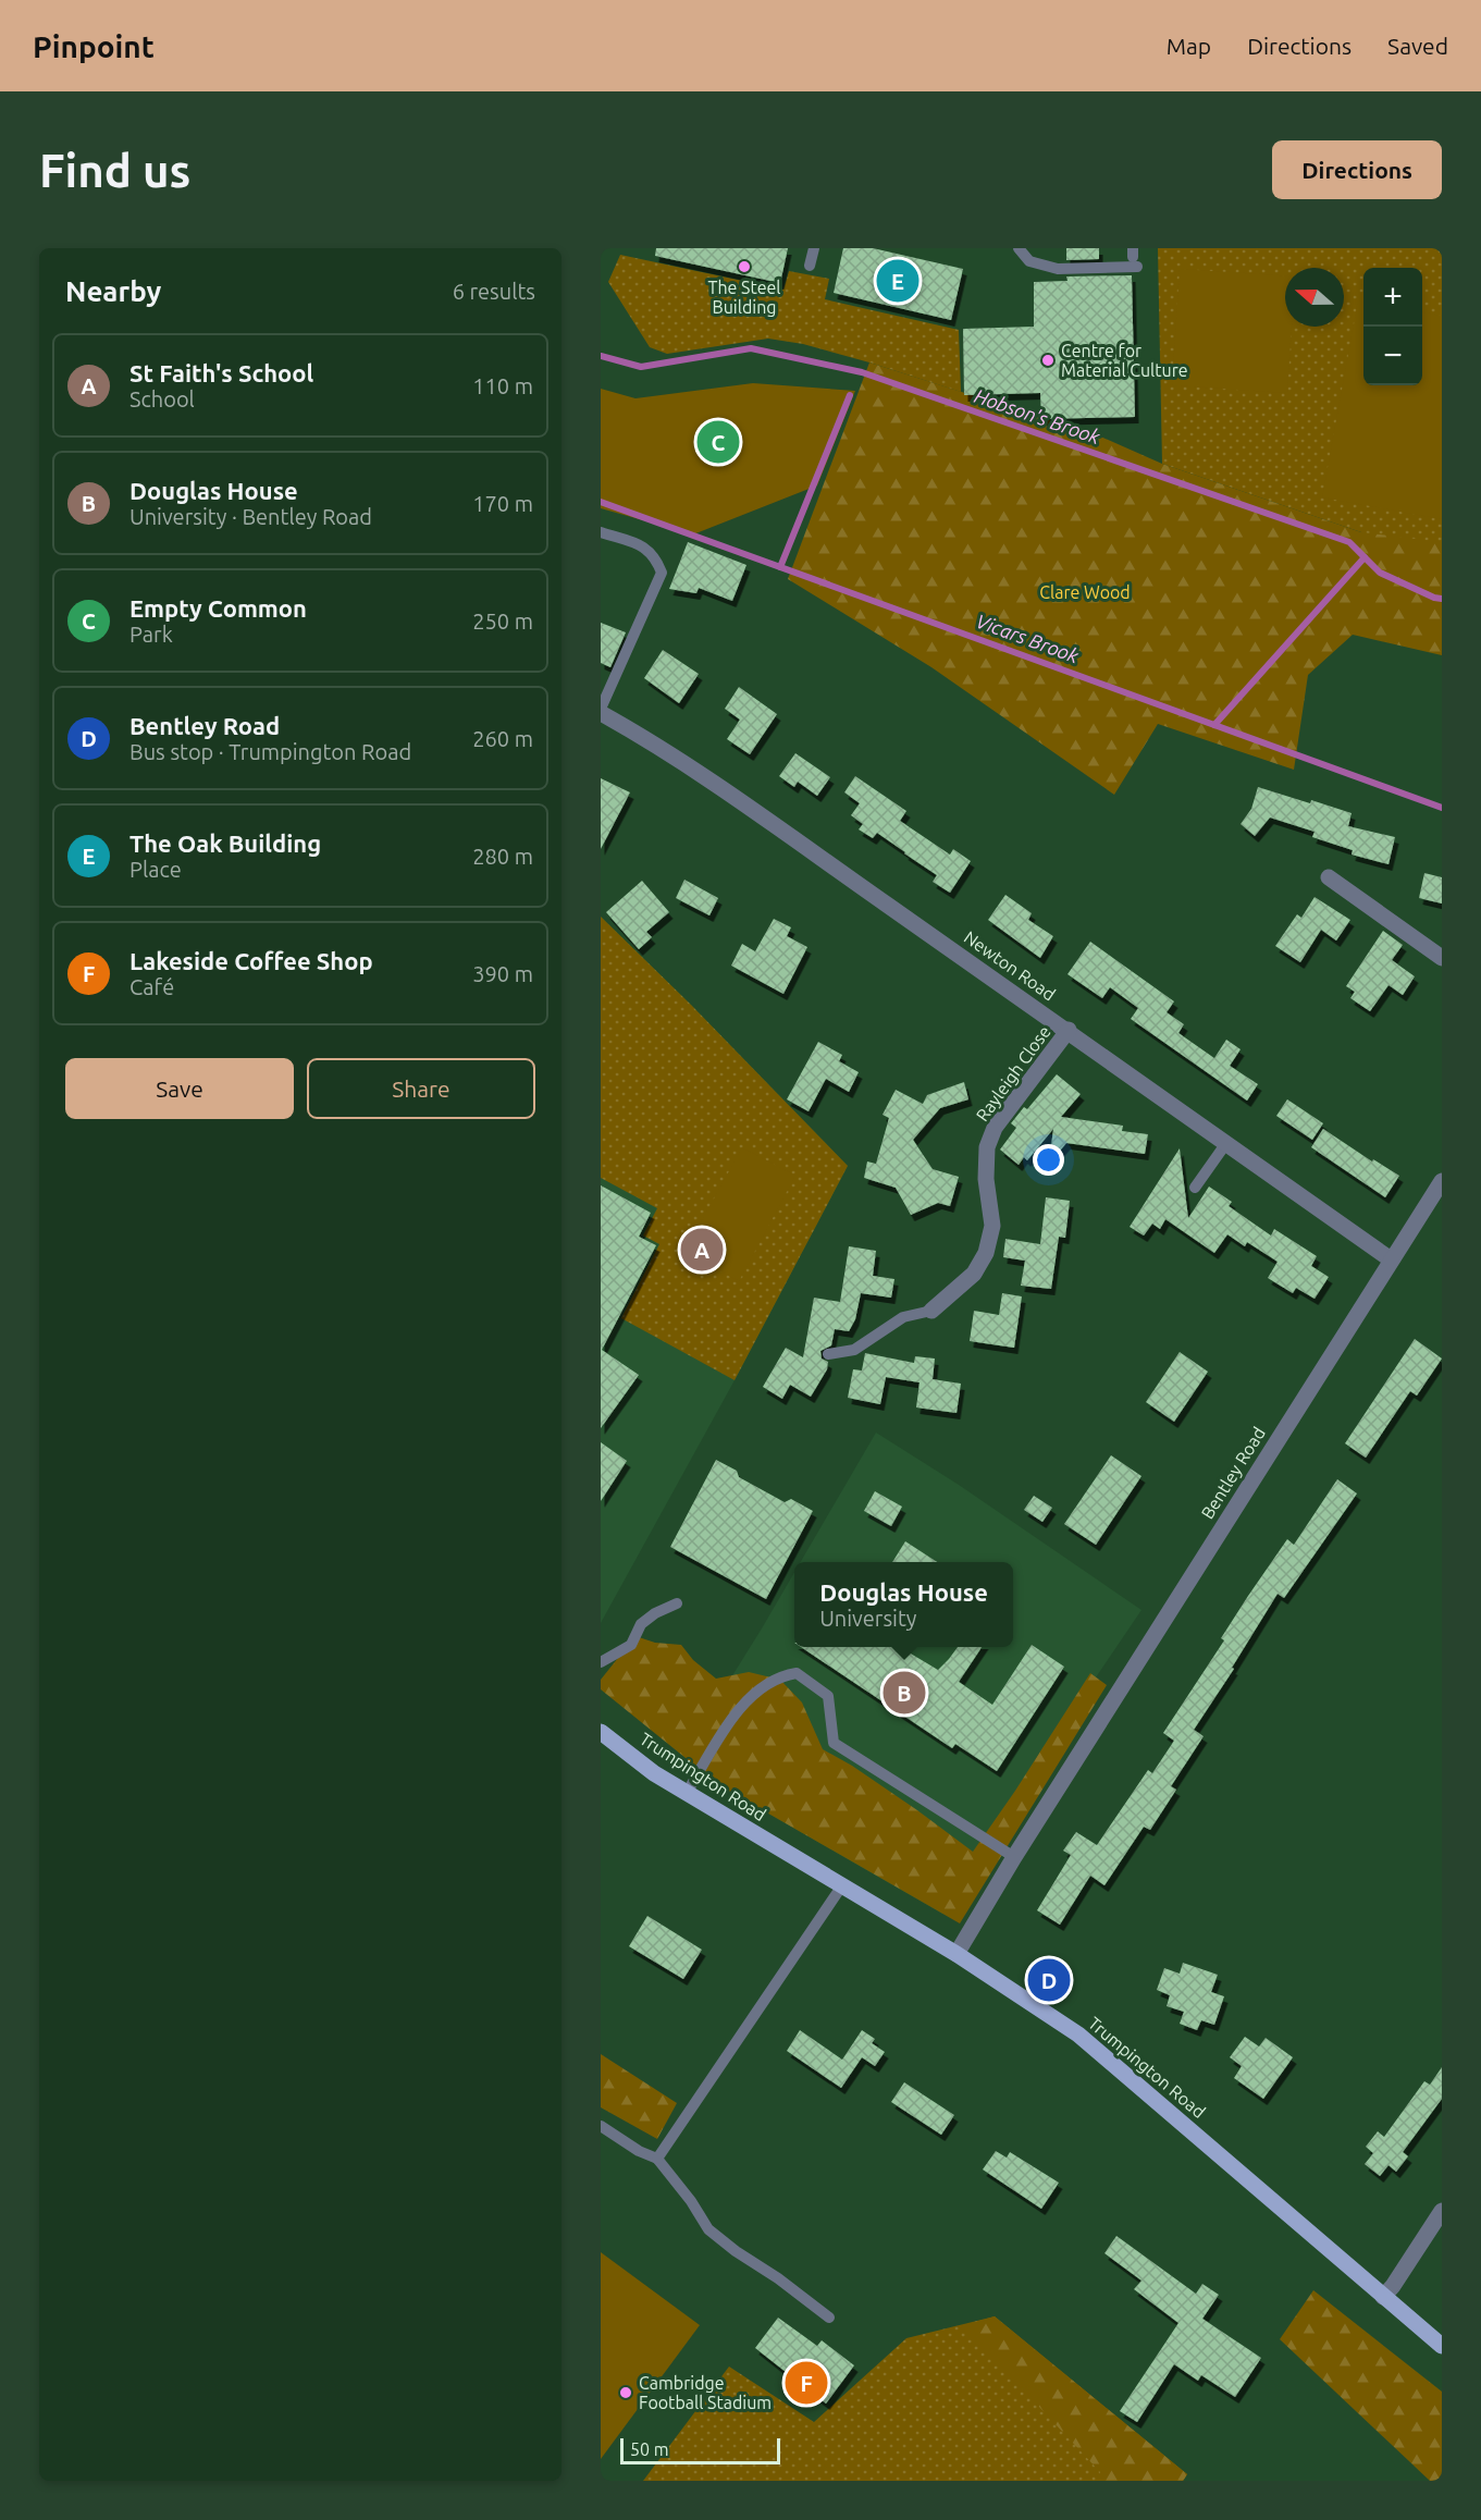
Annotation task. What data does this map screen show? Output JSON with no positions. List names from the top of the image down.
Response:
{
  "streets": {
    "main road": ["Trumpington Road"],
    "street": ["Newton Road", "Rayleigh Close", "Bentley Road"]
  },
  "crossings": [
    ["Newton Road", "Rayleigh Close"],
    ["Newton Road", "Bentley Road"],
    ["Bentley Road", "Trumpington Road"]
  ],
  "water": ["Hobson's Brook", "Vicars Brook"],
  "parks": ["Clare Wood"],
  "places": ["The Steel Building", "Centre for Material Culture", "Cambridge Football Stadium"],
  "scale_bar": "50 m",
  "north": "left",
  "page": {
    "header": "Pinpoint",
    "nav": ["Map", "Directions", "Saved"],
    "buttons": [
      "Directions",
      ["Save", "Share"]
    ],
    "title": "Find us",
    "heading": ["Nearby", "6 results"],
    "pins": [
      "E",
      "C",
      "A",
      "B",
      "D",
      "F"
    ],
    "map_buttons": ["+", "−"],
    "list": [
      {
        "mark": "A",
        "name": "St Faith's School",
        "note": "School",
        "value": "110 m"
      },
      {
        "mark": "B",
        "name": "Douglas House",
        "note": "University · Bentley Road",
        "value": "170 m"
      },
      {
        "mark": "C",
        "name": "Empty Common",
        "note": "Park",
        "value": "250 m"
      },
      {
        "mark": "D",
        "name": "Bentley Road",
        "note": "Bus stop · Trumpington Road",
        "value": "260 m"
      },
      {
        "mark": "E",
        "name": "The Oak Building",
        "note": "Place",
        "value": "280 m"
      },
      {
        "mark": "F",
        "name": "Lakeside Coffee Shop",
        "note": "Café",
        "value": "390 m"
      }
    ],
    "popup": ["Douglas House", "University"],
    "scale": "50 m"
  }
}
